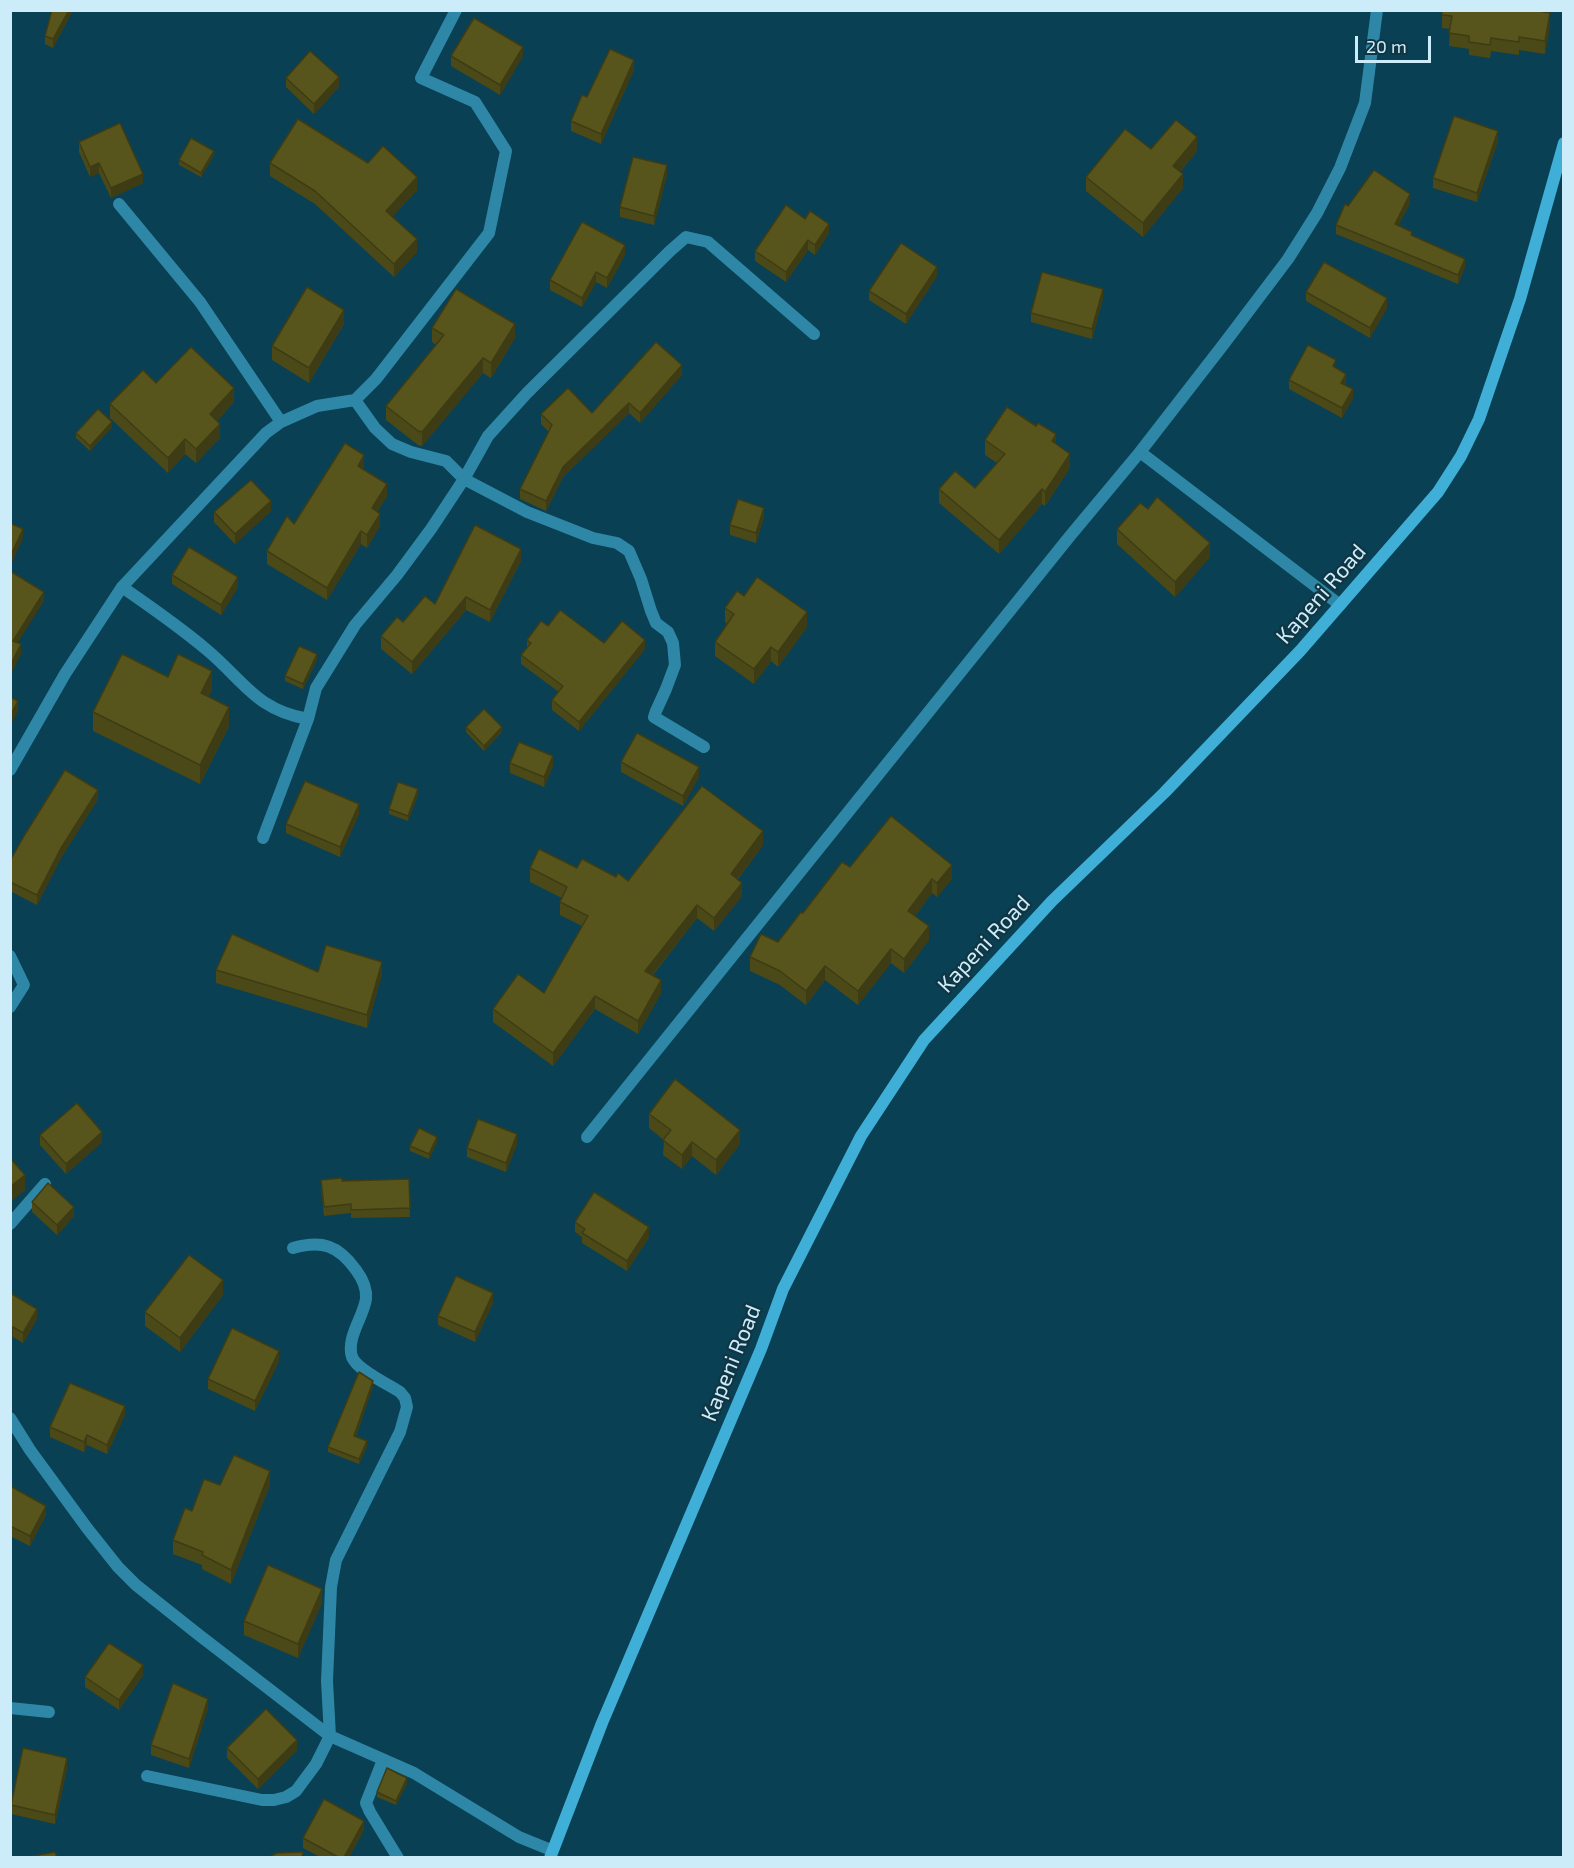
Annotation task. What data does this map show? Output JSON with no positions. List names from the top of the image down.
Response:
{
  "streets": {
    "main road": ["Kapeni Road"]
  },
  "scale_bar": "20 m"
}
